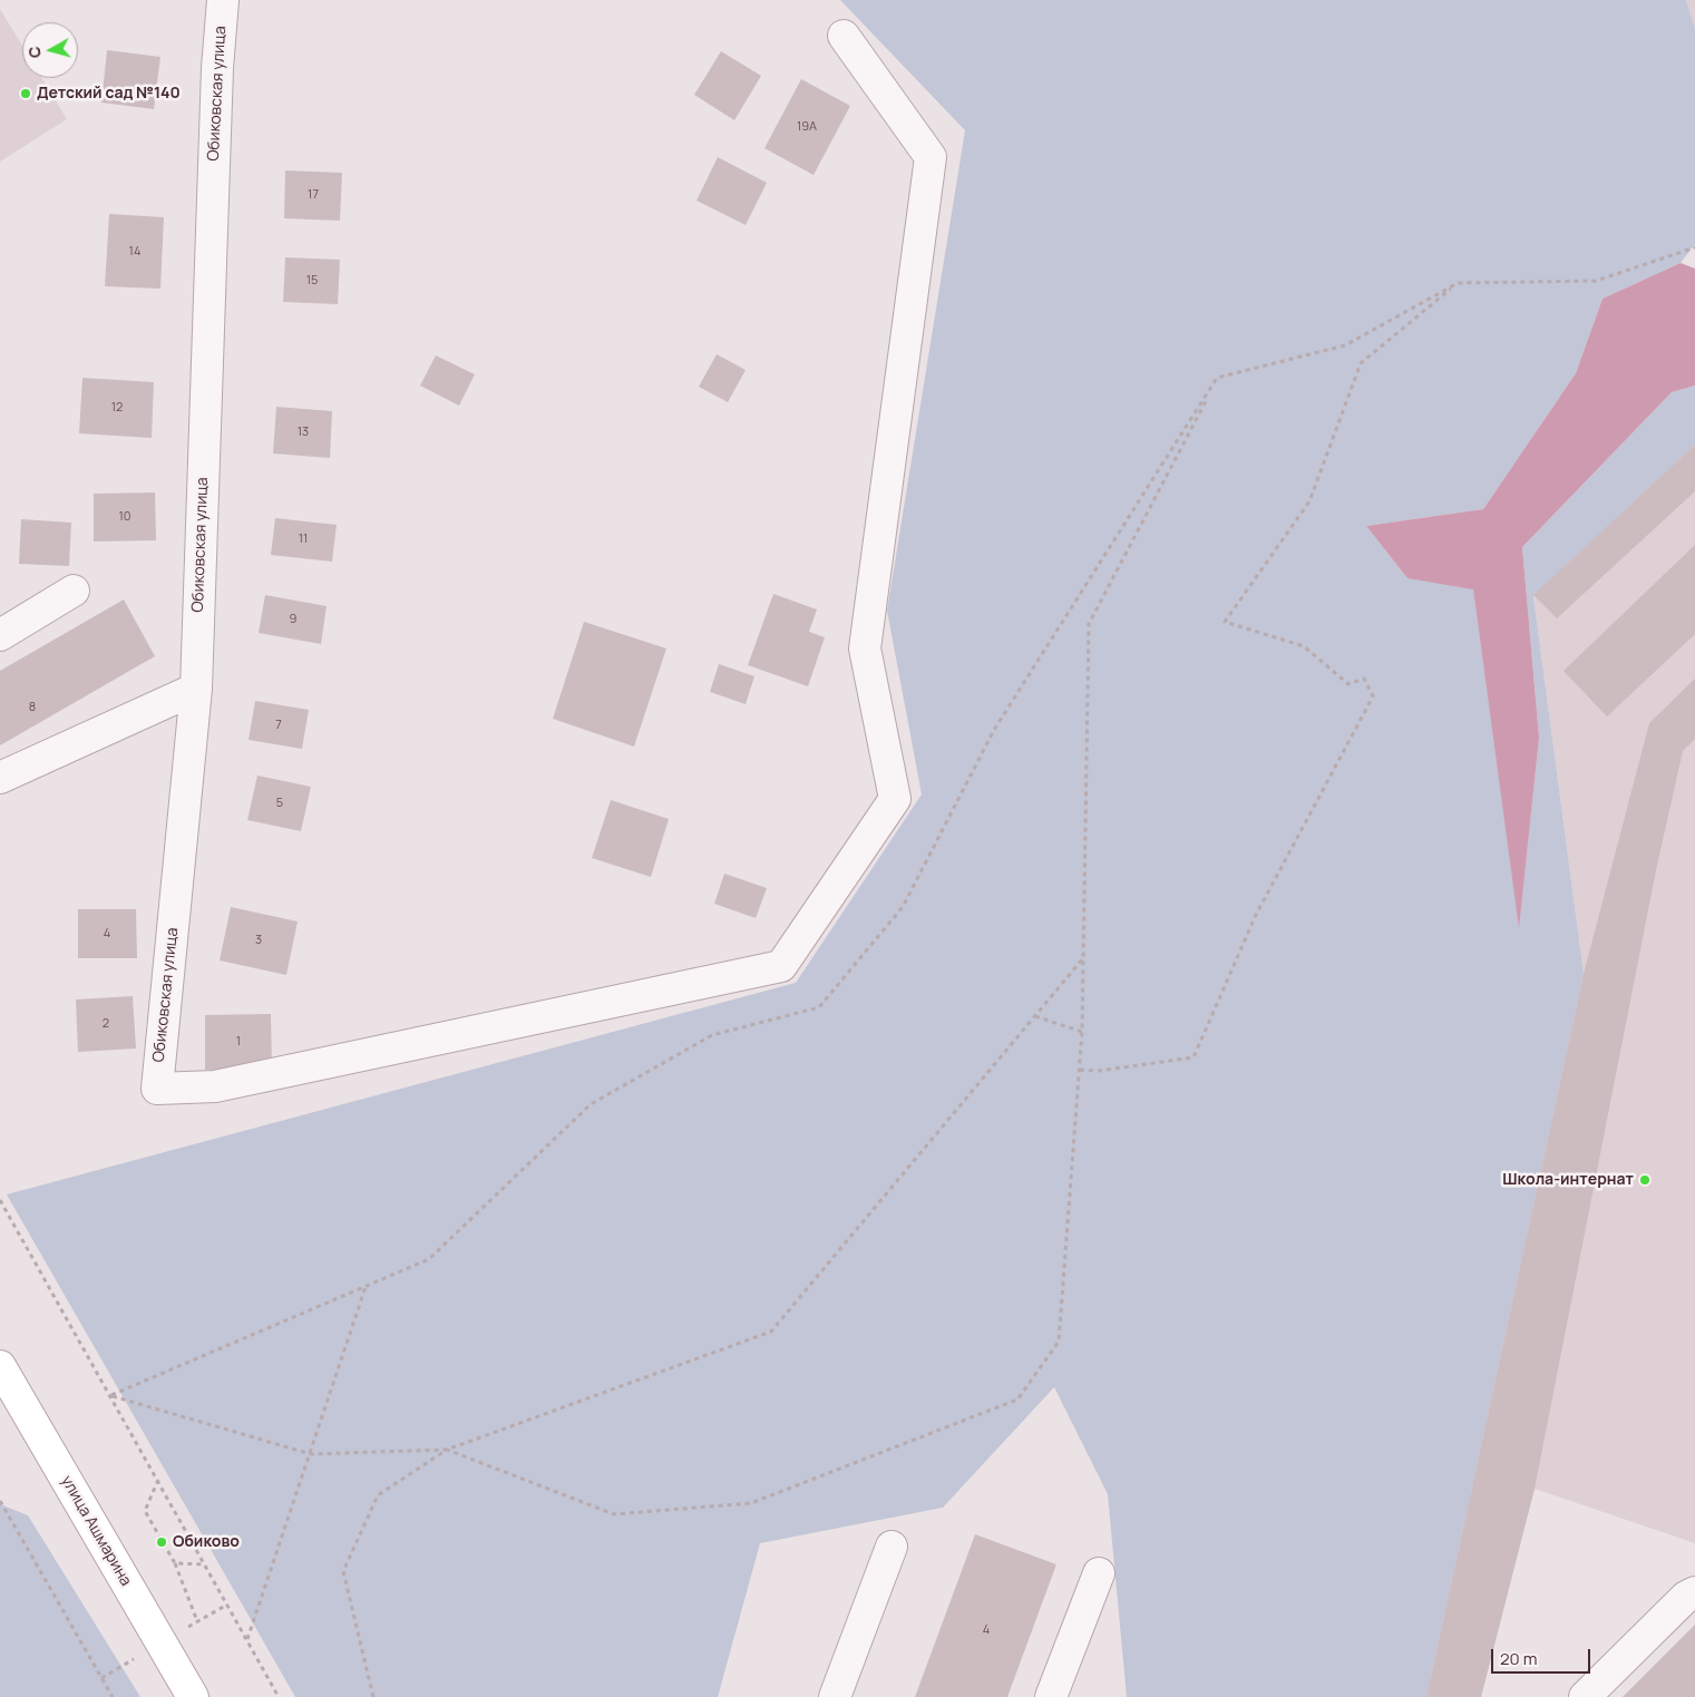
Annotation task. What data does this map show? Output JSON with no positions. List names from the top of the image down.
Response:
{
  "streets": {
    "main road": ["улица Ашмарина"],
    "street": ["Обиковская улица"]
  },
  "places": ["Детский сад №140", "Школа-интернат", "Обиково"],
  "house_numbers": [
    "19А",
    "17",
    "14",
    "15",
    "12",
    "13",
    "10",
    "11",
    "9",
    "8",
    "7",
    "5",
    "4",
    "3",
    "2",
    "1",
    "4"
  ],
  "scale_bar": "20 m",
  "north": "left"
}
